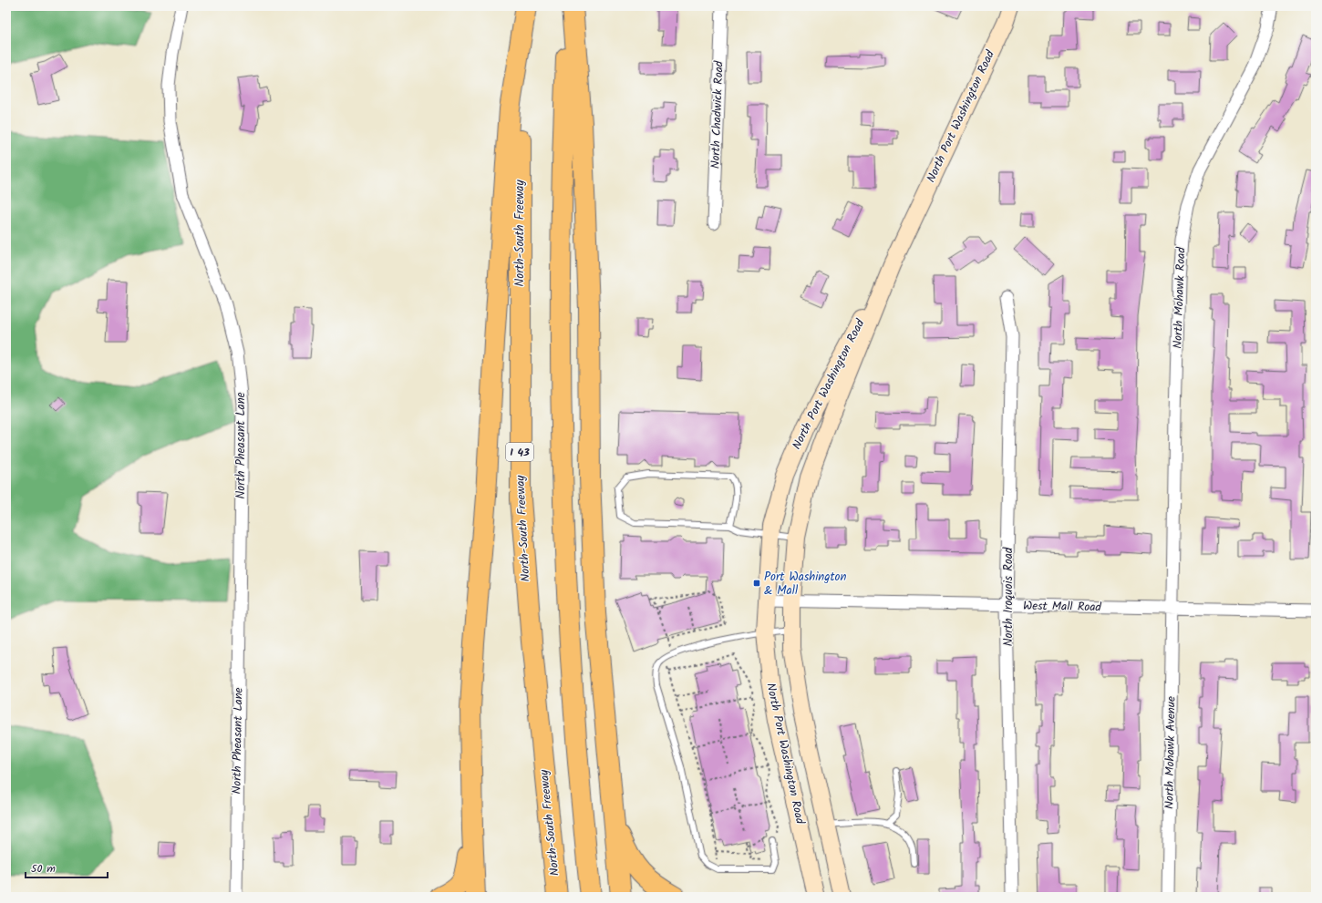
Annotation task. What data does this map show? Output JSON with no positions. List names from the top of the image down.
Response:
{
  "streets": {
    "highway": ["North-South Freeway", "I 43"],
    "main road": ["North Port Washington Road"],
    "street": [
      "North Chadwick Road",
      "North Mohawk Road",
      "North Pheasant Lane",
      "North Iroquois Road",
      "West Mall Road",
      "North Mohawk Avenue"
    ]
  },
  "crossings": [
    ["North Port Washington Road", "West Mall Road"],
    ["North Mohawk Road", "West Mall Road"],
    ["North Mohawk Road", "North Mohawk Avenue"],
    ["North Iroquois Road", "West Mall Road"],
    ["West Mall Road", "North Mohawk Avenue"]
  ],
  "places": {
    "transit": ["Port Washington & Mall"]
  },
  "scale_bar": "50 m"
}
